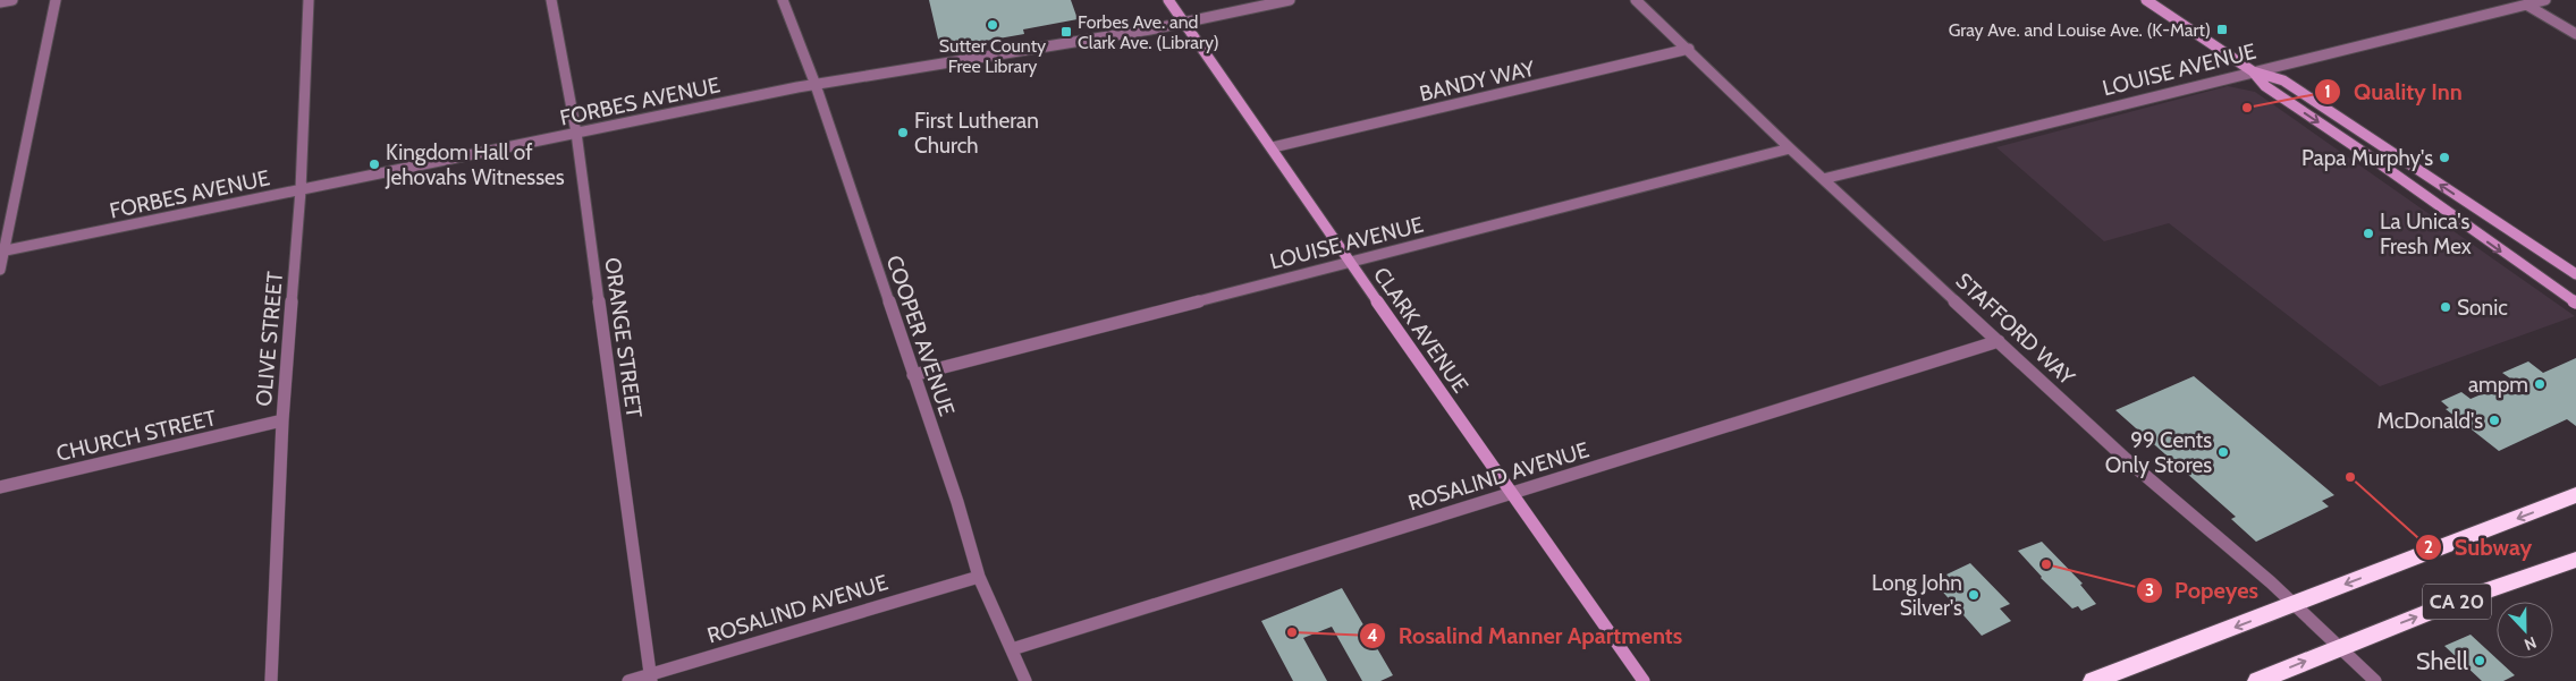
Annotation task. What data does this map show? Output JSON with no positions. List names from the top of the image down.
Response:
{
  "streets": {
    "highway": ["CA 20"],
    "street": [
      "LOUISE AVENUE",
      "BANDY WAY",
      "FORBES AVENUE",
      "STAFFORD WAY",
      "CLARK AVENUE",
      "COOPER AVENUE",
      "ORANGE STREET",
      "OLIVE STREET",
      "CHURCH STREET",
      "ROSALIND AVENUE"
    ]
  },
  "crossings": [
    ["LOUISE AVENUE", "STAFFORD WAY"],
    ["LOUISE AVENUE", "CLARK AVENUE"],
    ["LOUISE AVENUE", "COOPER AVENUE"],
    ["BANDY WAY", "STAFFORD WAY"],
    ["BANDY WAY", "CLARK AVENUE"],
    ["FORBES AVENUE", "CLARK AVENUE"],
    ["FORBES AVENUE", "COOPER AVENUE"],
    ["FORBES AVENUE", "ORANGE STREET"],
    ["FORBES AVENUE", "OLIVE STREET"],
    ["STAFFORD WAY", "ROSALIND AVENUE"],
    ["STAFFORD WAY", "CA 20"],
    ["CLARK AVENUE", "ROSALIND AVENUE"],
    ["COOPER AVENUE", "ROSALIND AVENUE"],
    ["ORANGE STREET", "ROSALIND AVENUE"],
    ["OLIVE STREET", "CHURCH STREET"]
  ],
  "places": {
    "other": [
      "Sutter County Free Library",
      "Quality Inn",
      "First Lutheran Church",
      "Papa Murphy's",
      "Kingdom Hall of Jehovahs Witnesses",
      "La Unica's Fresh Mex",
      "Sonic",
      "ampm",
      "McDonald's",
      "99 Cents Only Stores",
      "Subway",
      "Popeyes",
      "Long John Silver's",
      "Rosalind Manner Apartments",
      "Shell"
    ],
    "transit": ["Gray Ave. and Louise Ave. (K-Mart)", "Forbes Ave. and Clark Ave. (Library)"]
  },
  "north": "bottom"
}
